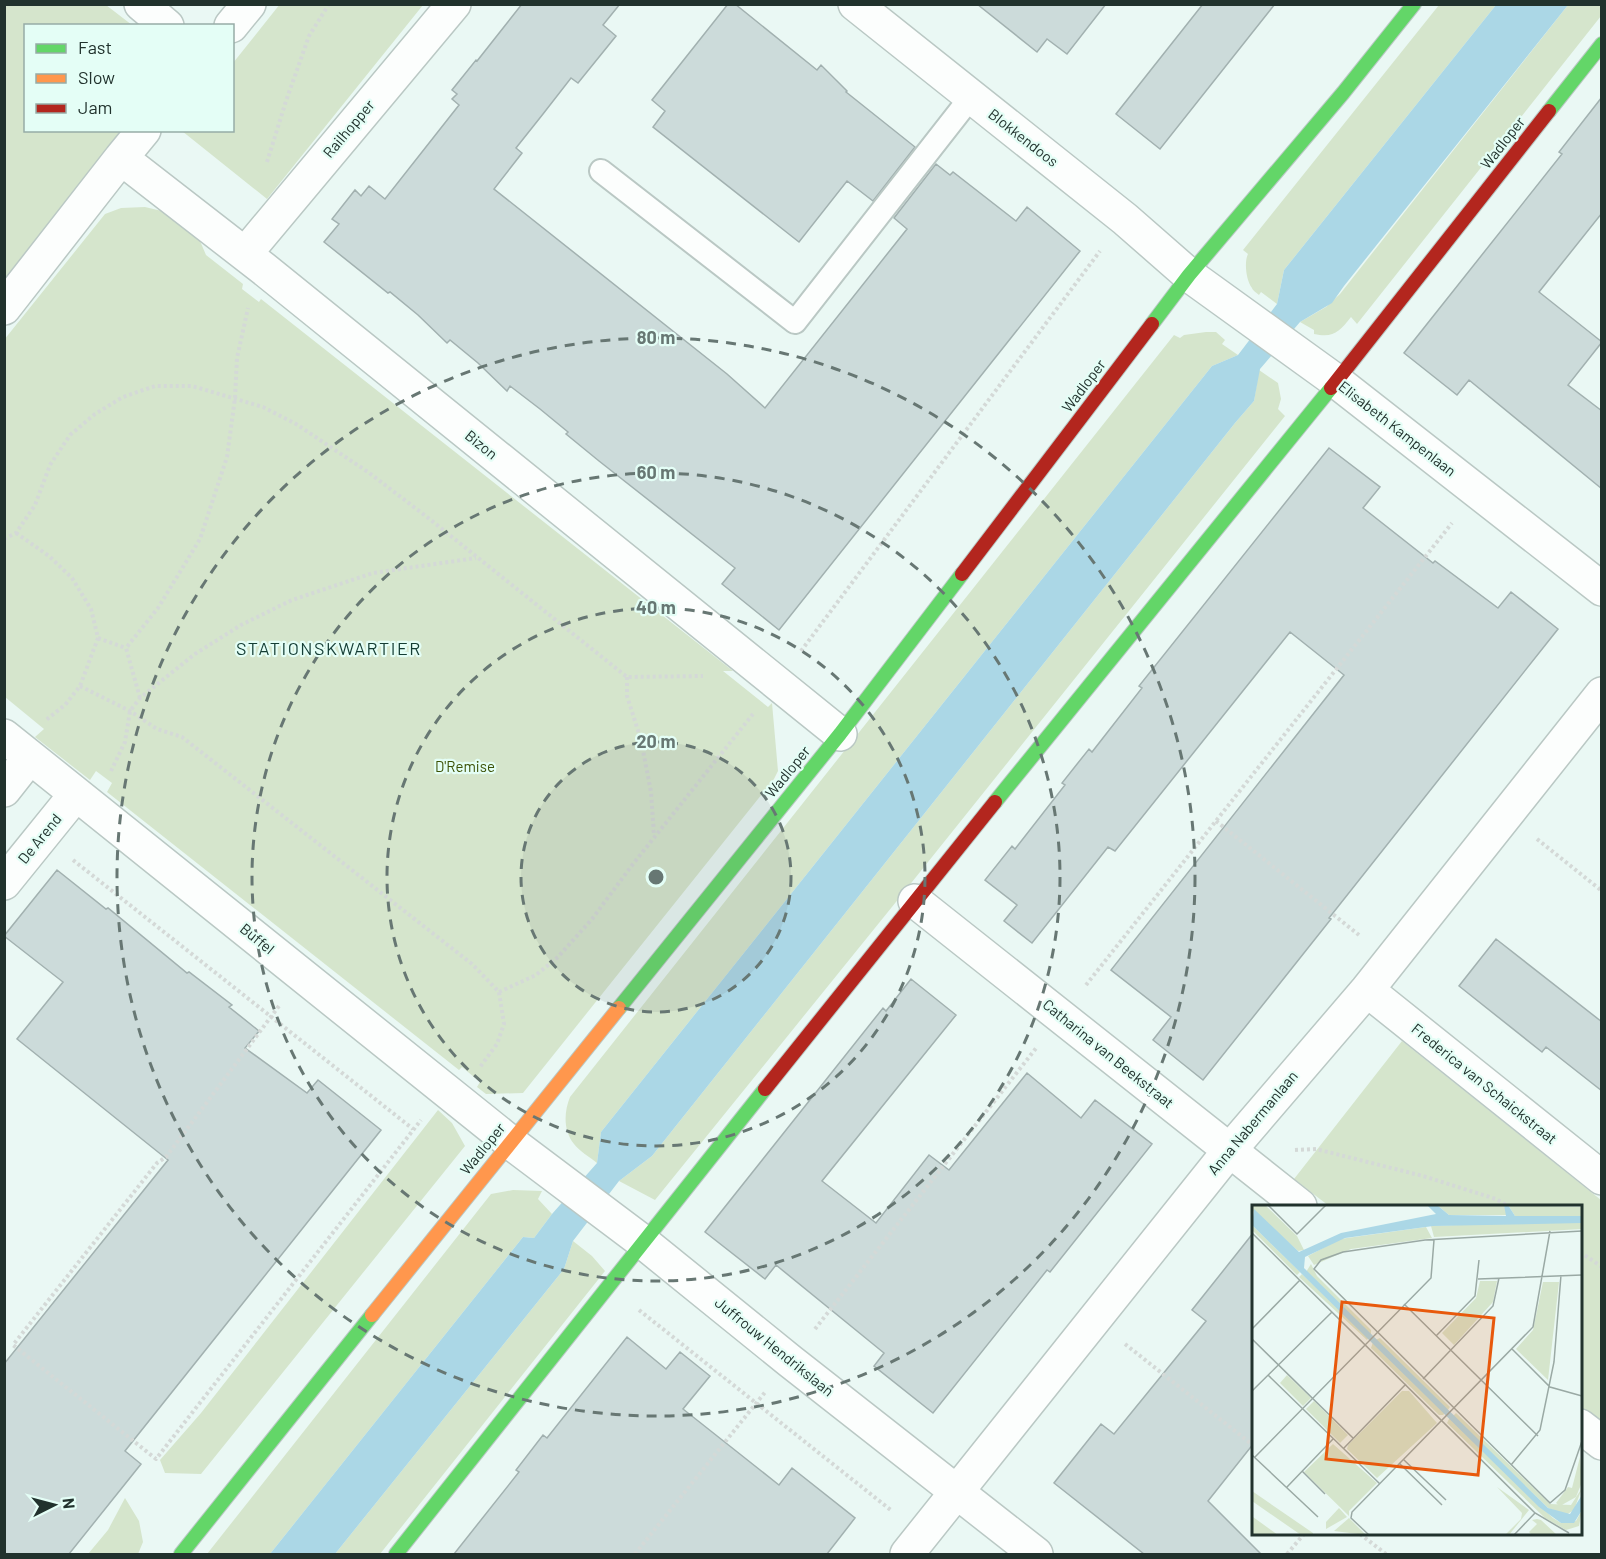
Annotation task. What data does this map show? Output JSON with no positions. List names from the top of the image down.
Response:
{
  "streets": {
    "street": [
      "Railhopper",
      "Blokkendoos",
      "Wadloper",
      "Elisabeth Kampenlaan",
      "Bizon",
      "De Arend",
      "Buffel",
      "Catharina van Beekstraat",
      "Frederica van Schaickstraat",
      "Anna Nabermanlaan",
      "Juffrouw Hendrikslaan"
    ]
  },
  "crossings": [
    ["Railhopper", "Bizon"],
    ["Blokkendoos", "Wadloper"],
    ["Blokkendoos", "Elisabeth Kampenlaan"],
    ["Wadloper", "Elisabeth Kampenlaan"],
    ["Wadloper", "Bizon"],
    ["Wadloper", "Buffel"],
    ["Wadloper", "Catharina van Beekstraat"],
    ["Wadloper", "Juffrouw Hendrikslaan"],
    ["De Arend", "Buffel"],
    ["Buffel", "Juffrouw Hendrikslaan"],
    ["Catharina van Beekstraat", "Anna Nabermanlaan"],
    ["Frederica van Schaickstraat", "Anna Nabermanlaan"],
    ["Anna Nabermanlaan", "Juffrouw Hendrikslaan"]
  ],
  "districts": ["STATIONSKWARTIER"],
  "parks": ["D'Remise"],
  "legend": ["Fast", "Slow", "Jam"],
  "north": "right",
  "rings": [
    "80 m",
    "60 m",
    "40 m",
    "20 m"
  ]
}
